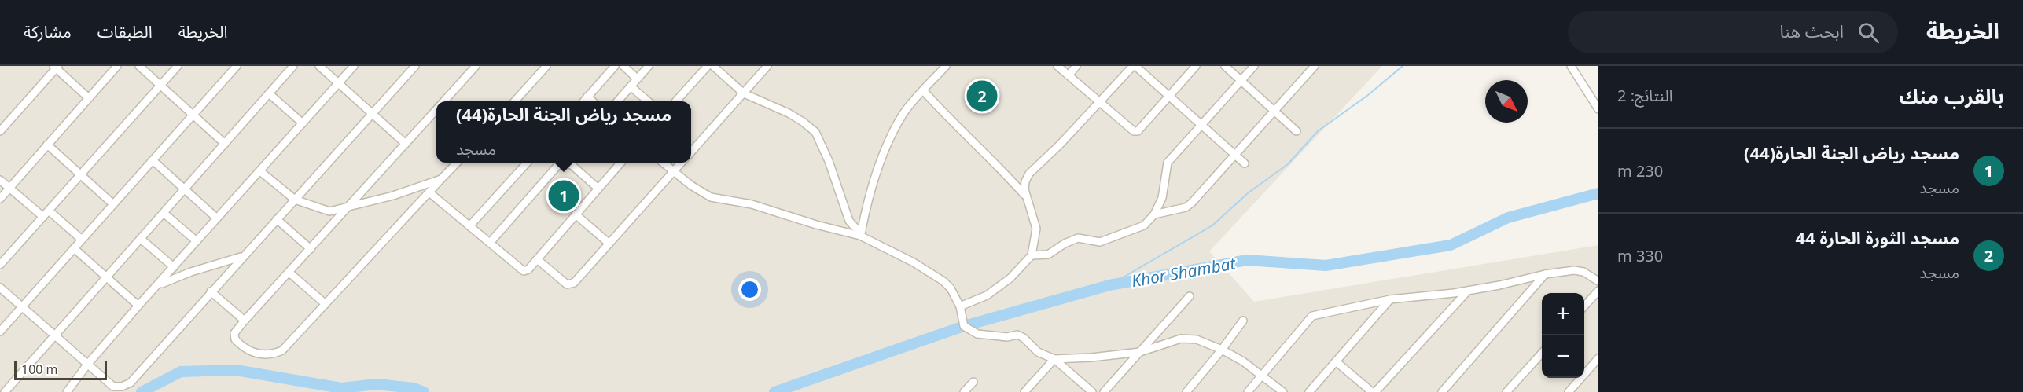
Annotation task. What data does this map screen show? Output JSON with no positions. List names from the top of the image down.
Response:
{
  "water": ["Khor Shambat"],
  "scale_bar": "100 m",
  "north": "bottom right",
  "page": {
    "header": "الخريطة",
    "search": "ابحث هنا",
    "nav": ["الخريطة", "الطبقات", "مشاركة"],
    "heading": ["بالقرب منك", "النتائج: 2"],
    "pins": ["2", "1"],
    "popup": ["مسجد رياض الجنة الحارة(44)", "مسجد"],
    "list": [
      {
        "mark": "1",
        "name": "مسجد رياض الجنة الحارة(44)",
        "note": "مسجد",
        "value": "230 m"
      },
      {
        "mark": "2",
        "name": "مسجد الثورة الحارة 44",
        "note": "مسجد",
        "value": "330 m"
      }
    ],
    "map_buttons": ["+", "−"],
    "scale": "100 m"
  }
}
